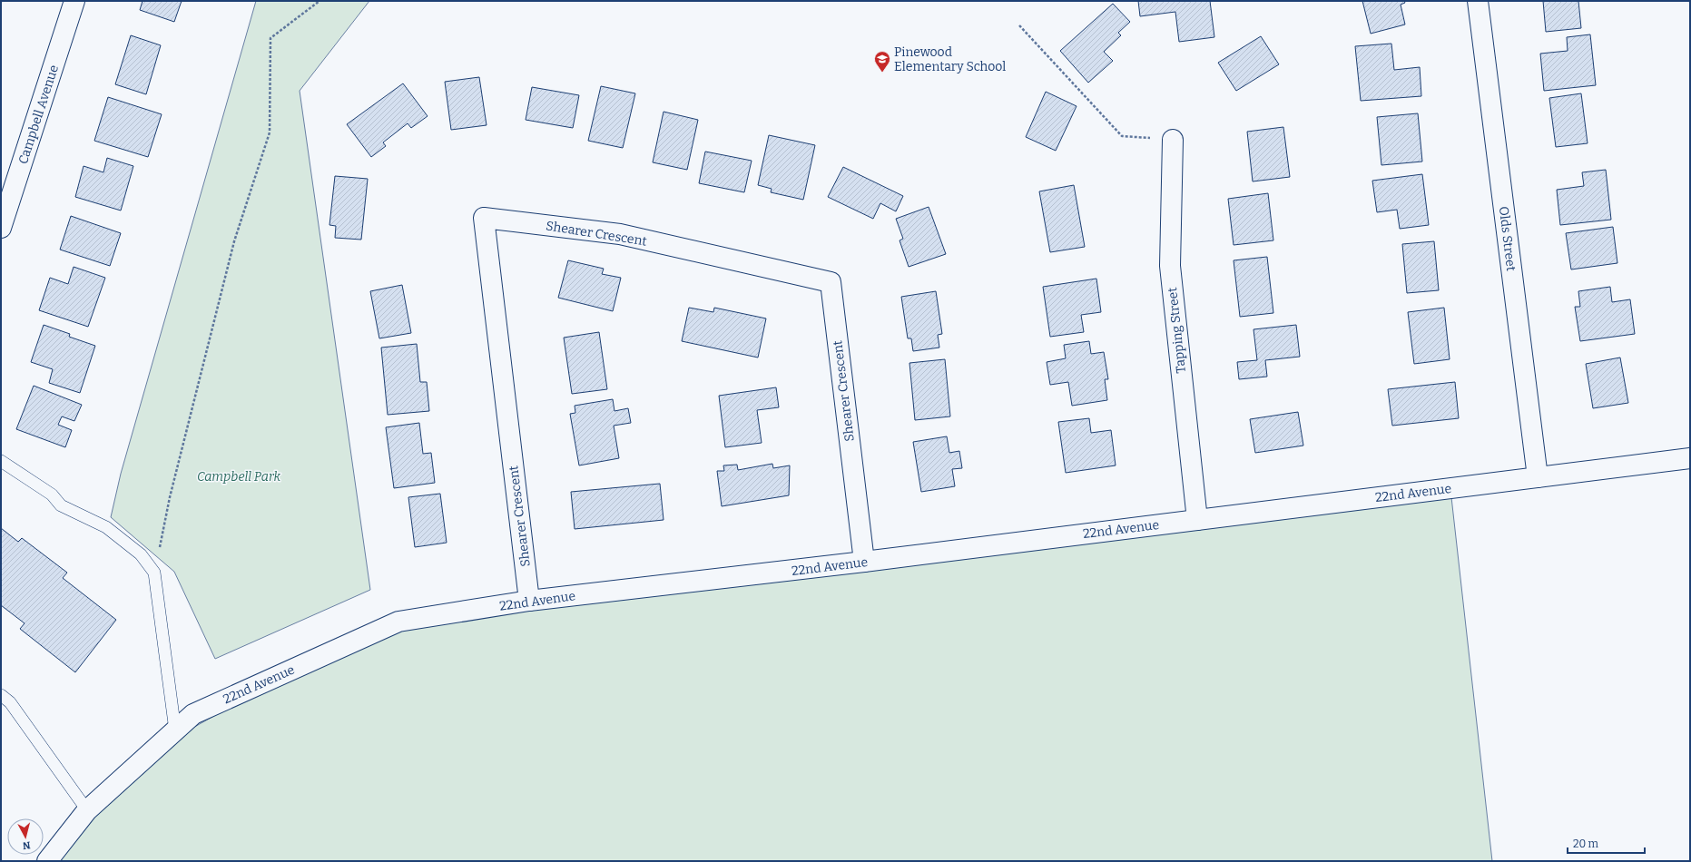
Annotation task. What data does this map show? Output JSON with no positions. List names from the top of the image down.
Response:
{
  "streets": {
    "street": [
      "Campbell Avenue",
      "Shearer Crescent",
      "Olds Street",
      "Tapping Street",
      "22nd Avenue"
    ]
  },
  "crossings": [
    ["Shearer Crescent", "22nd Avenue"],
    ["Olds Street", "22nd Avenue"],
    ["Tapping Street", "22nd Avenue"]
  ],
  "parks": ["Campbell Park"],
  "places": {
    "school or university": ["Pinewood Elementary School"]
  },
  "scale_bar": "20 m",
  "north": "bottom"
}
